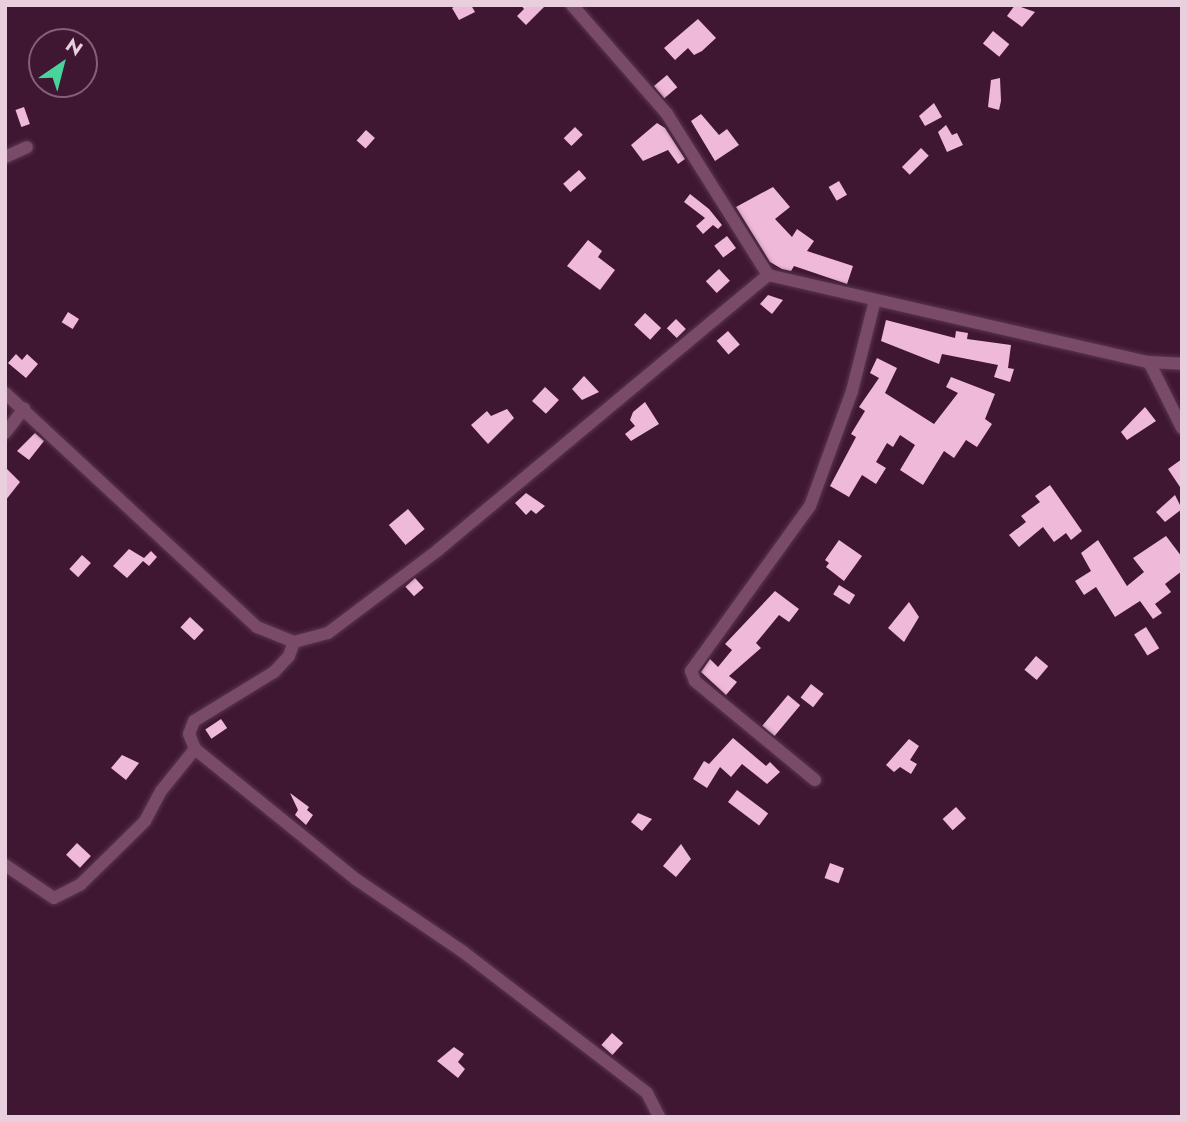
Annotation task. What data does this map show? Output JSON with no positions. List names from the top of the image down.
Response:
{
  "north": "top right"
}
